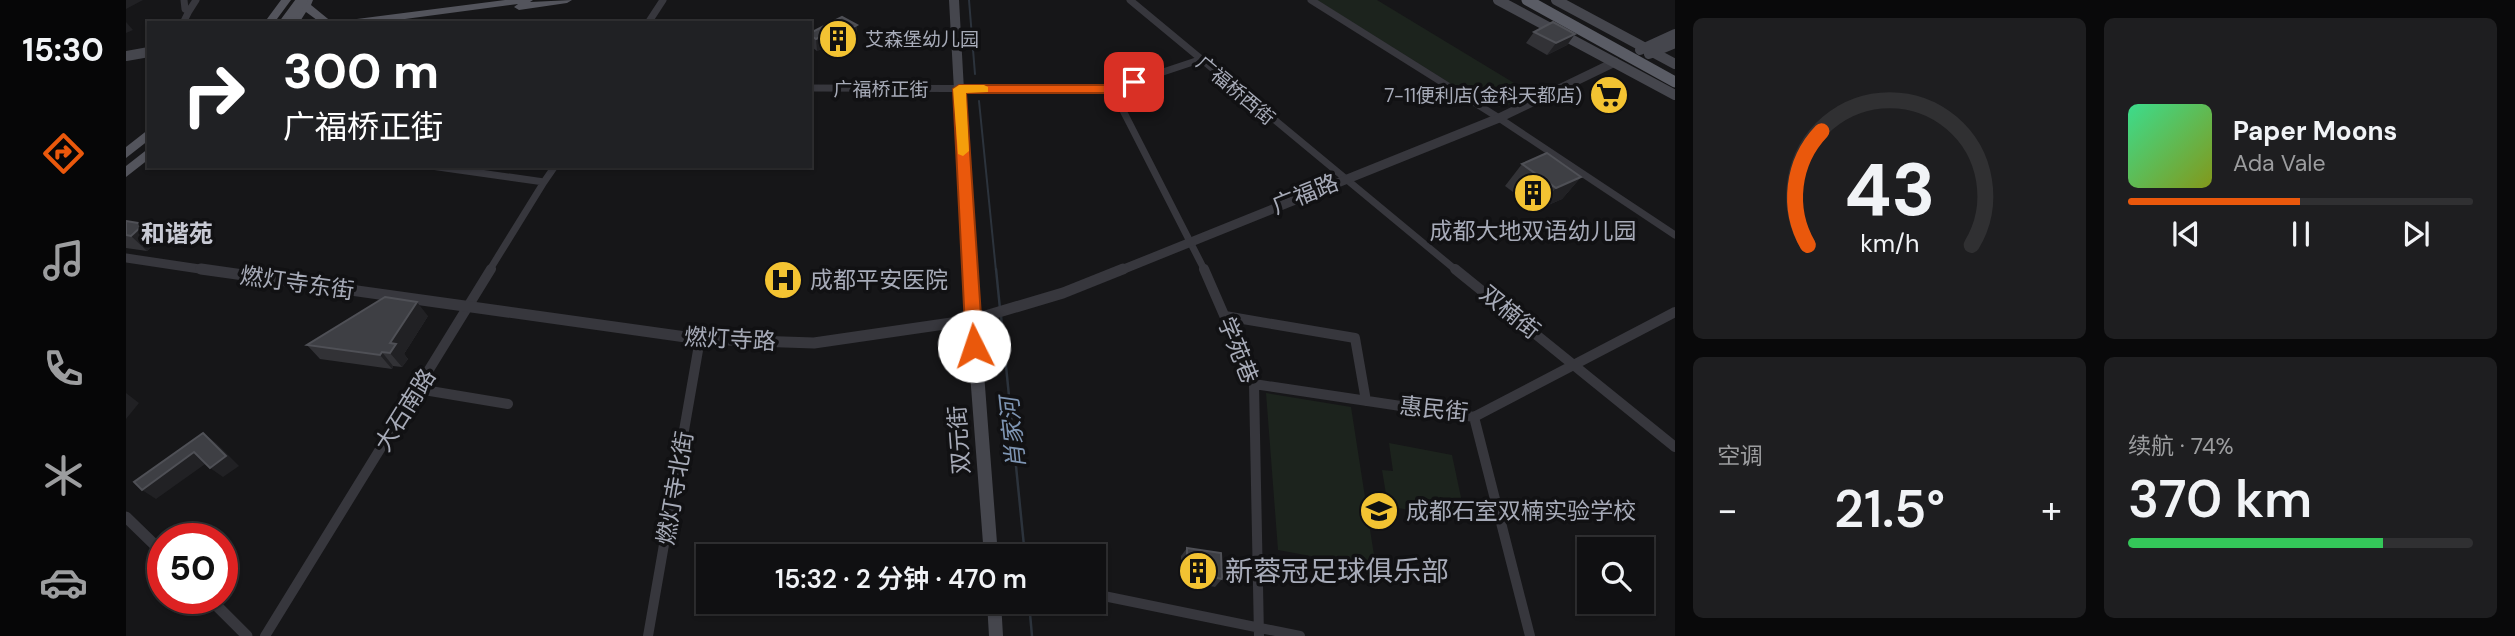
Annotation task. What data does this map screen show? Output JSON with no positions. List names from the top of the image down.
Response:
{
  "streets": {
    "main road": ["双元街"],
    "street": [
      "广福桥正街",
      "广福桥西街",
      "广福路",
      "燃灯寺东街",
      "双楠街",
      "燃灯寺路",
      "学苑巷",
      "惠民街",
      "大石南路",
      "燃灯寺北街"
    ]
  },
  "crossings": [
    ["广福桥正街", "广福桥西街"],
    ["广福桥正街", "学苑巷"],
    ["广福桥正街", "双元街"],
    ["广福桥西街", "广福路"],
    ["广福桥西街", "双楠街"],
    ["广福路", "双楠街"],
    ["广福路", "燃灯寺路"],
    ["广福路", "学苑巷"],
    ["燃灯寺东街", "燃灯寺路"],
    ["燃灯寺东街", "大石南路"],
    ["双楠街", "惠民街"],
    ["燃灯寺路", "大石南路"],
    ["燃灯寺路", "双元街"],
    ["燃灯寺路", "燃灯寺北街"],
    ["学苑巷", "惠民街"]
  ],
  "districts": ["和谐苑"],
  "water": ["肖家河"],
  "places": {
    "building": ["艾森堡幼儿园", "成都大地双语幼儿园", "新蓉冠足球俱乐部"],
    "supermarket": ["7-11便利店(金科天都店)"],
    "hospital": ["成都平安医院"],
    "school or university": ["成都石室双楠实验学校"]
  },
  "page": {
    "tabs": "15:30",
    "turn": ["300 m", "广福桥正街"],
    "song": ["Paper Moons", "Ada Vale"],
    "tile": [
      "空调",
      ["续航 · 74%", "370 km"]
    ],
    "heat": ["−", "21.5°", "+"],
    "limit": "50",
    "trip": "15:32 · 2 分钟 · 470 m",
    "gauge": ["43", "km/h"]
  }
}
